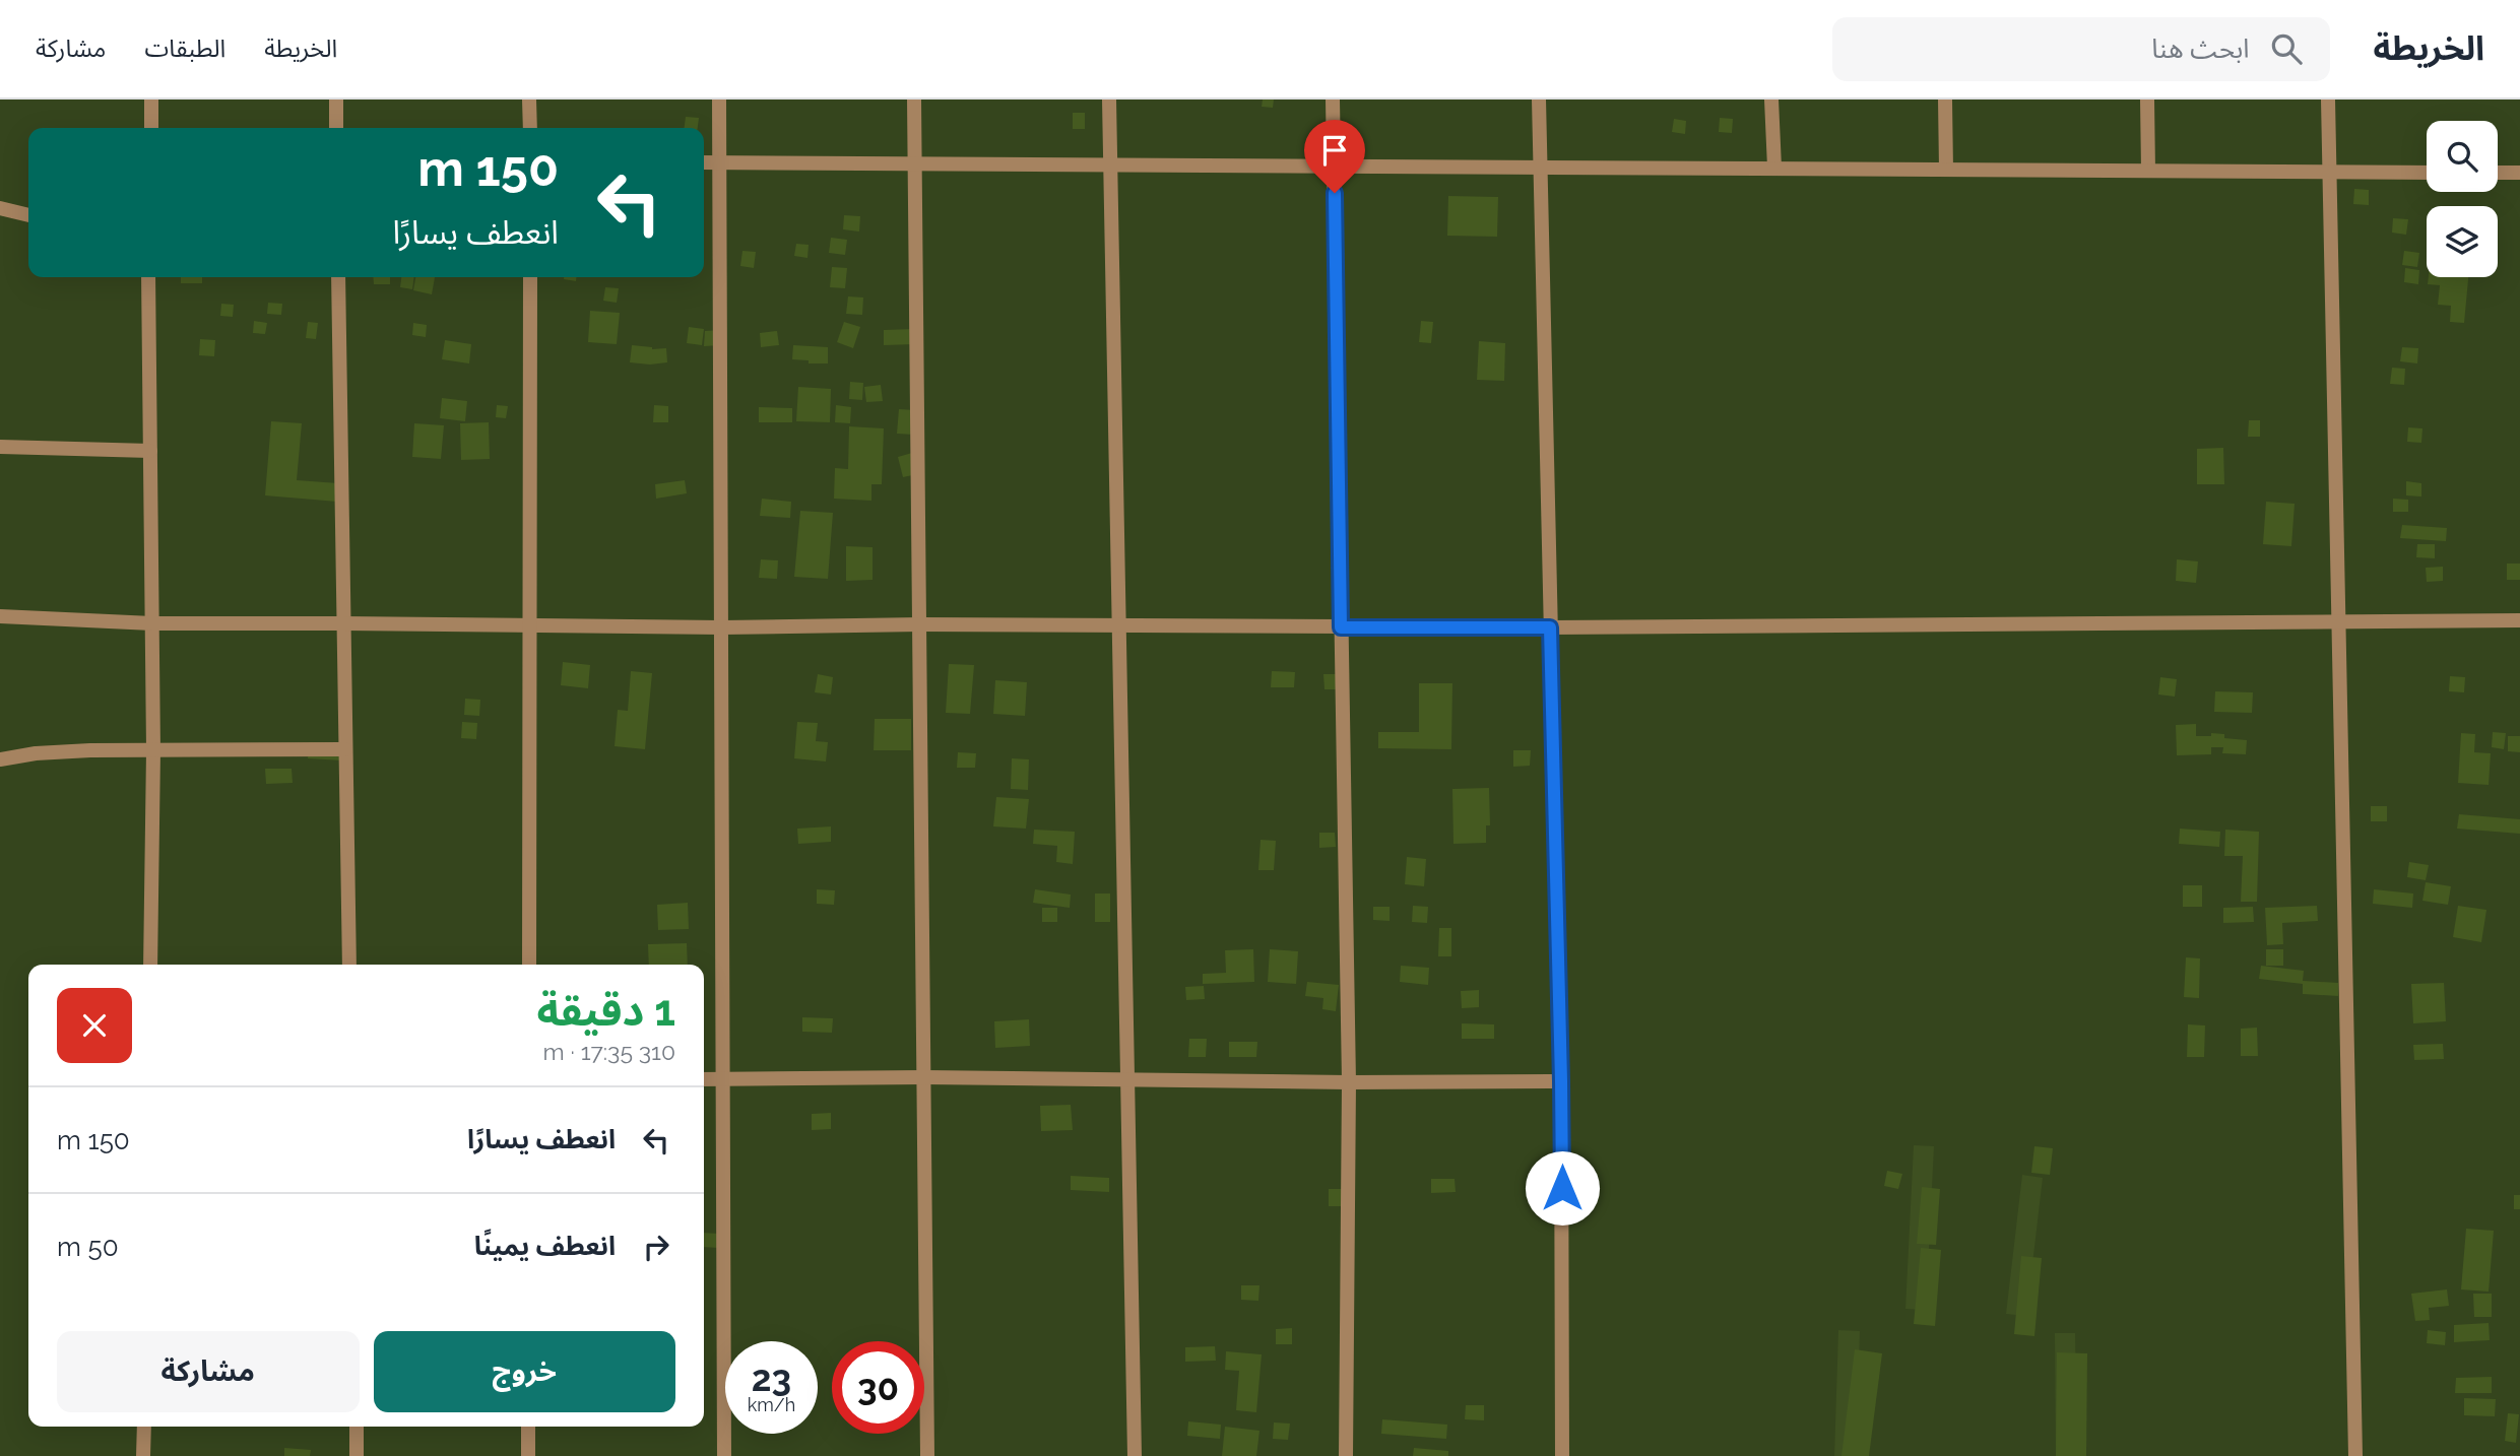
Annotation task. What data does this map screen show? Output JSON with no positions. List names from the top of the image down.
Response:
{
  "page": {
    "header": "الخريطة",
    "search": "ابحث هنا",
    "nav": ["الخريطة", "الطبقات", "مشاركة"],
    "turn": ["150 m", "انعطف يسارًا"],
    "heading": ["1 دقيقة", "310 m · 17:35"],
    "list": [
      {
        "name": "انعطف يسارًا",
        "value": "150 m"
      },
      {
        "name": "انعطف يمينًا",
        "value": "50 m"
      }
    ],
    "buttons": ["خروج", "مشاركة"],
    "speed": "23 km/h",
    "limit": "30"
  }
}
